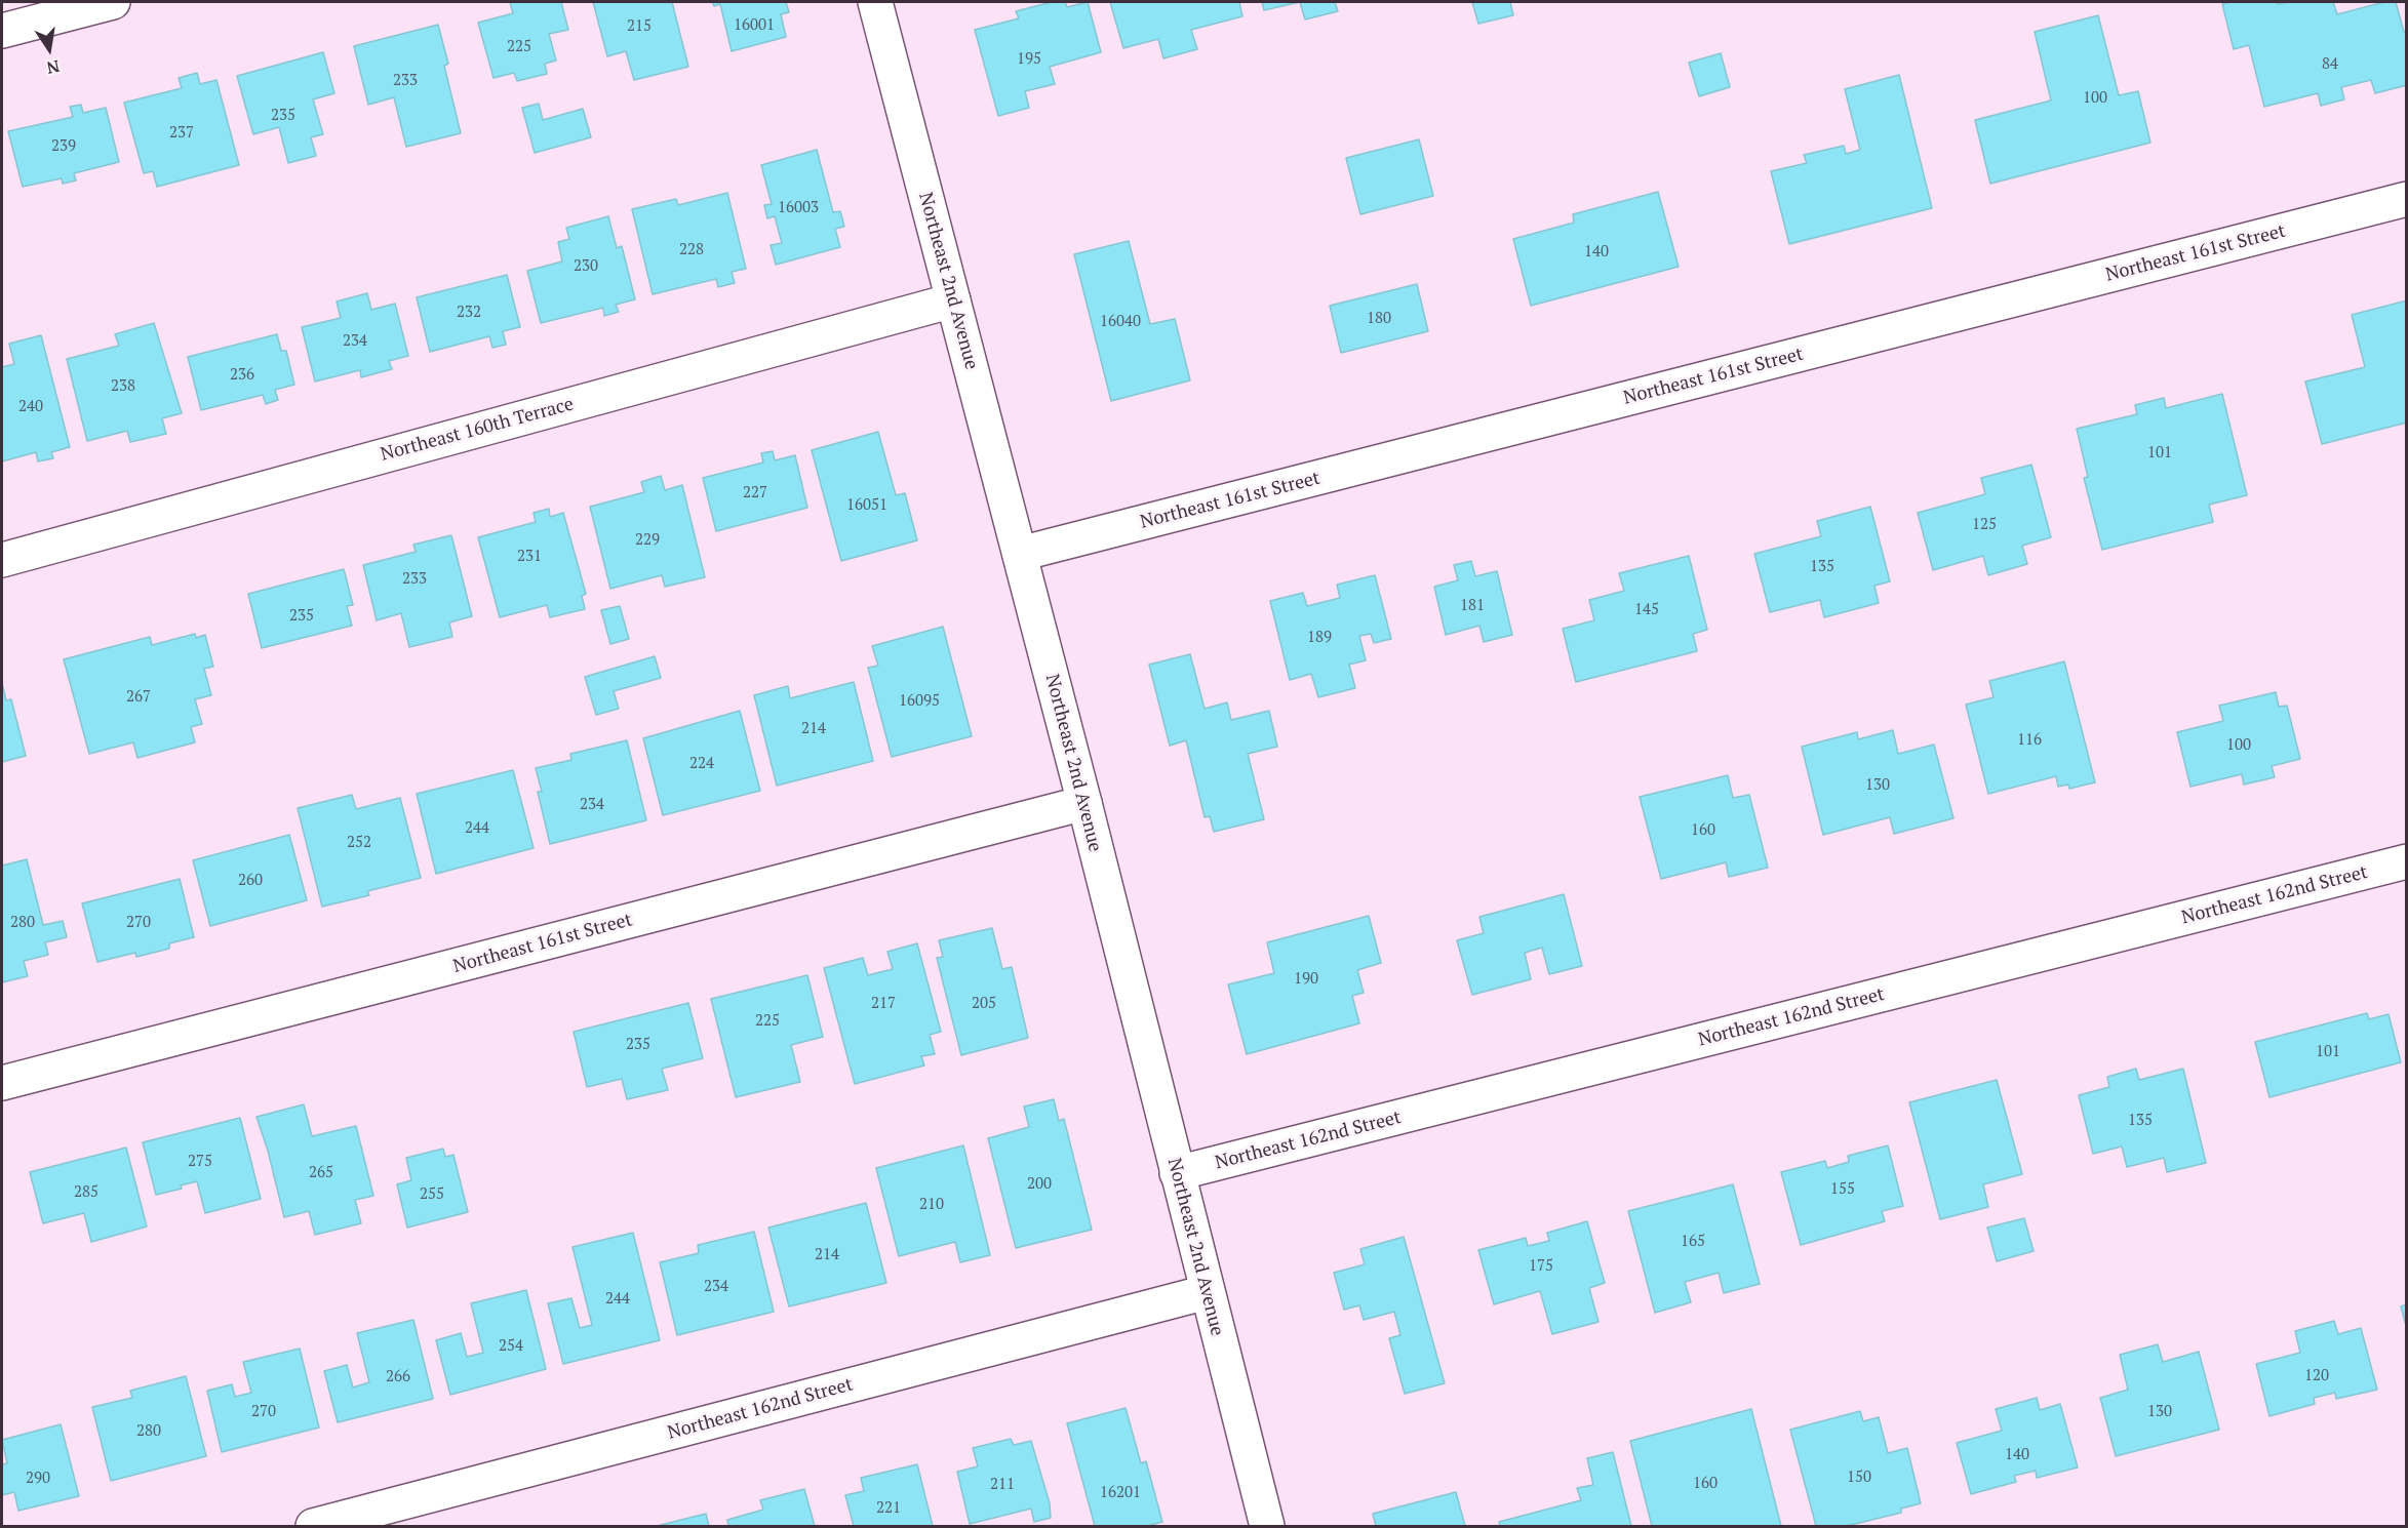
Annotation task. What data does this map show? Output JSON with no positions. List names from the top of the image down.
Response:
{
  "streets": {
    "street": [
      "Northeast 161st Street",
      "Northeast 2nd Avenue",
      "Northeast 160th Terrace",
      "Northeast 162nd Street"
    ]
  },
  "crossings": [
    ["Northeast 161st Street", "Northeast 2nd Avenue"],
    ["Northeast 2nd Avenue", "Northeast 160th Terrace"],
    ["Northeast 2nd Avenue", "Northeast 162nd Street"]
  ],
  "house_numbers": [
    "16001",
    "215",
    "225",
    "195",
    "84",
    "233",
    "100",
    "235",
    "237",
    "239",
    "16003",
    "228",
    "140",
    "230",
    "232",
    "180",
    "16040",
    "234",
    "236",
    "238",
    "240",
    "101",
    "227",
    "16051",
    "125",
    "229",
    "231",
    "135",
    "233",
    "181",
    "145",
    "235",
    "189",
    "267",
    "16095",
    "214",
    "116",
    "100",
    "224",
    "130",
    "234",
    "244",
    "160",
    "252",
    "260",
    "280",
    "270",
    "190",
    "217",
    "205",
    "225",
    "235",
    "101",
    "135",
    "275",
    "265",
    "200",
    "155",
    "285",
    "255",
    "210",
    "165",
    "214",
    "175",
    "234",
    "244",
    "254",
    "120",
    "266",
    "270",
    "130",
    "280",
    "140",
    "150",
    "290",
    "160",
    "211",
    "16201",
    "221"
  ],
  "north": "bottom"
}
